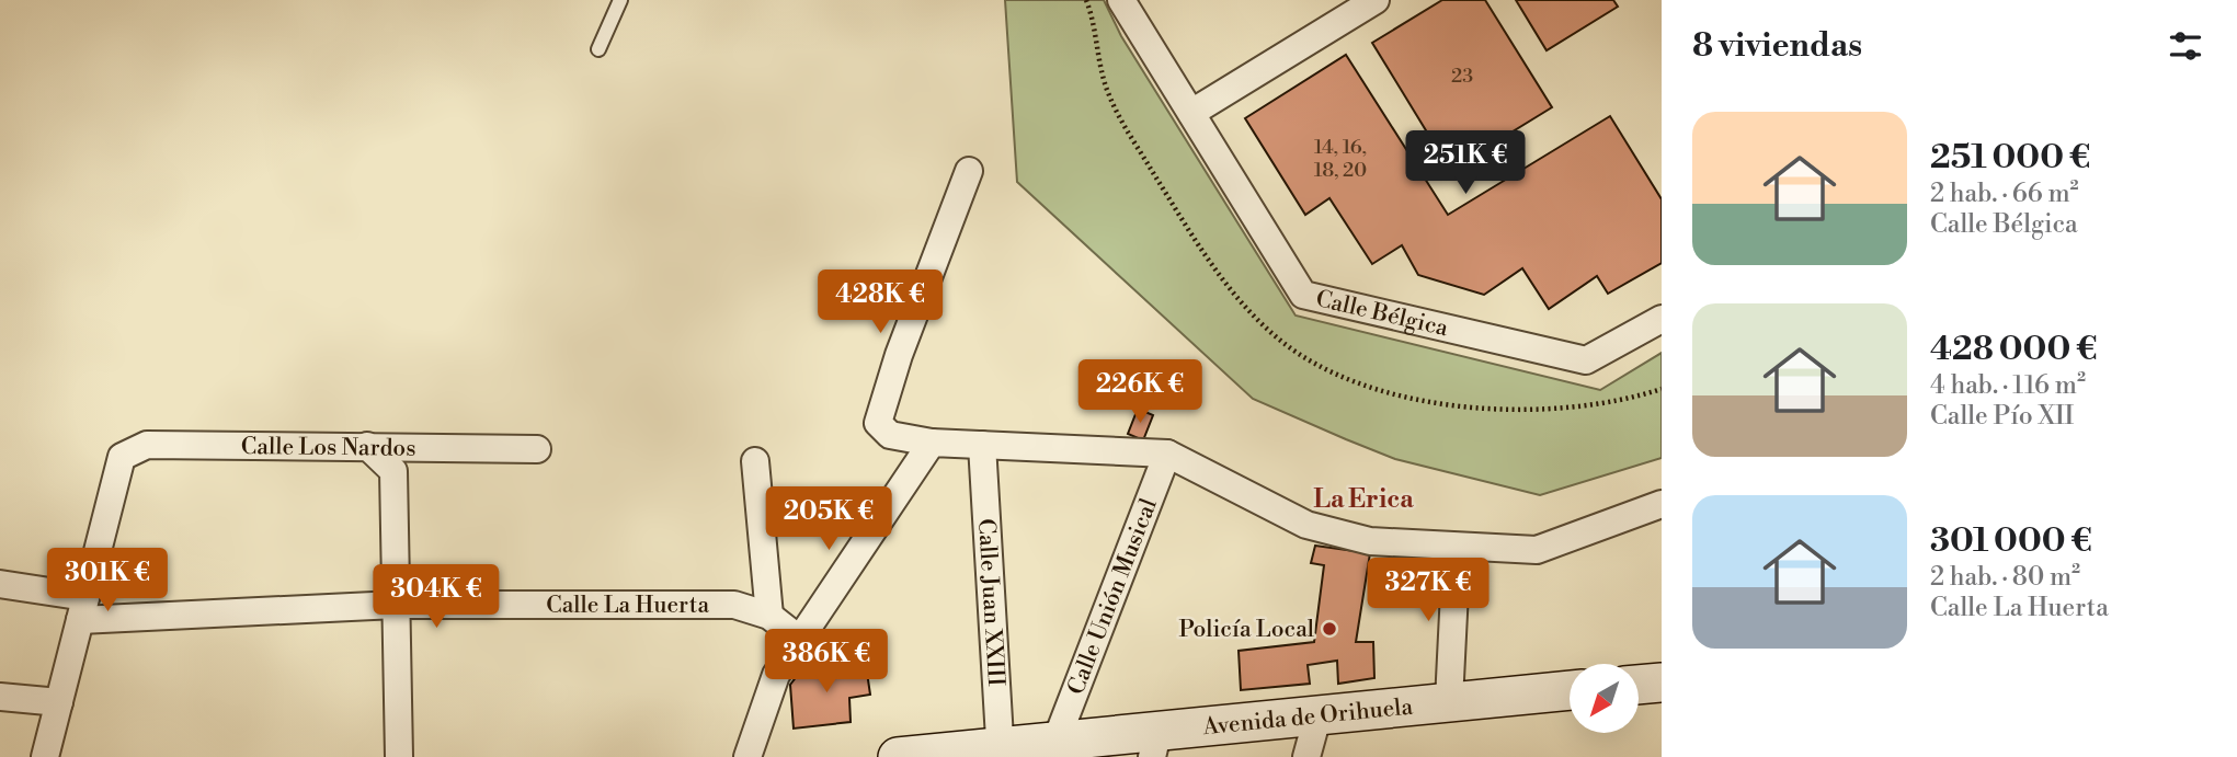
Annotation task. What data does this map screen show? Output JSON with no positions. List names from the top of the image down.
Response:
{
  "streets": {
    "main road": ["Avenida de Orihuela"],
    "street": [
      "Calle Bélgica",
      "Calle Los Nardos",
      "Calle Unión Musical",
      "Calle Juan XXIII",
      "Calle La Huerta"
    ]
  },
  "crossings": [
    ["Calle Los Nardos", "Calle La Huerta"],
    ["Calle Unión Musical", "Avenida de Orihuela"],
    ["Calle Juan XXIII", "Avenida de Orihuela"]
  ],
  "districts": ["La Erica"],
  "places": ["Policía Local"],
  "house_numbers": ["23", "14, 16, 18, 20"],
  "north": "bottom left",
  "page": {
    "heading": "8 viviendas",
    "list": [
      {
        "name": "251 000 €",
        "note": "2 hab. · 66 m² · Calle Bélgica"
      },
      {
        "name": "428 000 €",
        "note": "4 hab. · 116 m² · Calle Pío XII"
      },
      {
        "name": "301 000 €",
        "note": "2 hab. · 80 m² · Calle La Huerta"
      }
    ],
    "price": [
      "251K €",
      "428K €",
      "226K €",
      "205K €",
      "301K €",
      "327K €",
      "304K €",
      "386K €"
    ]
  }
}
